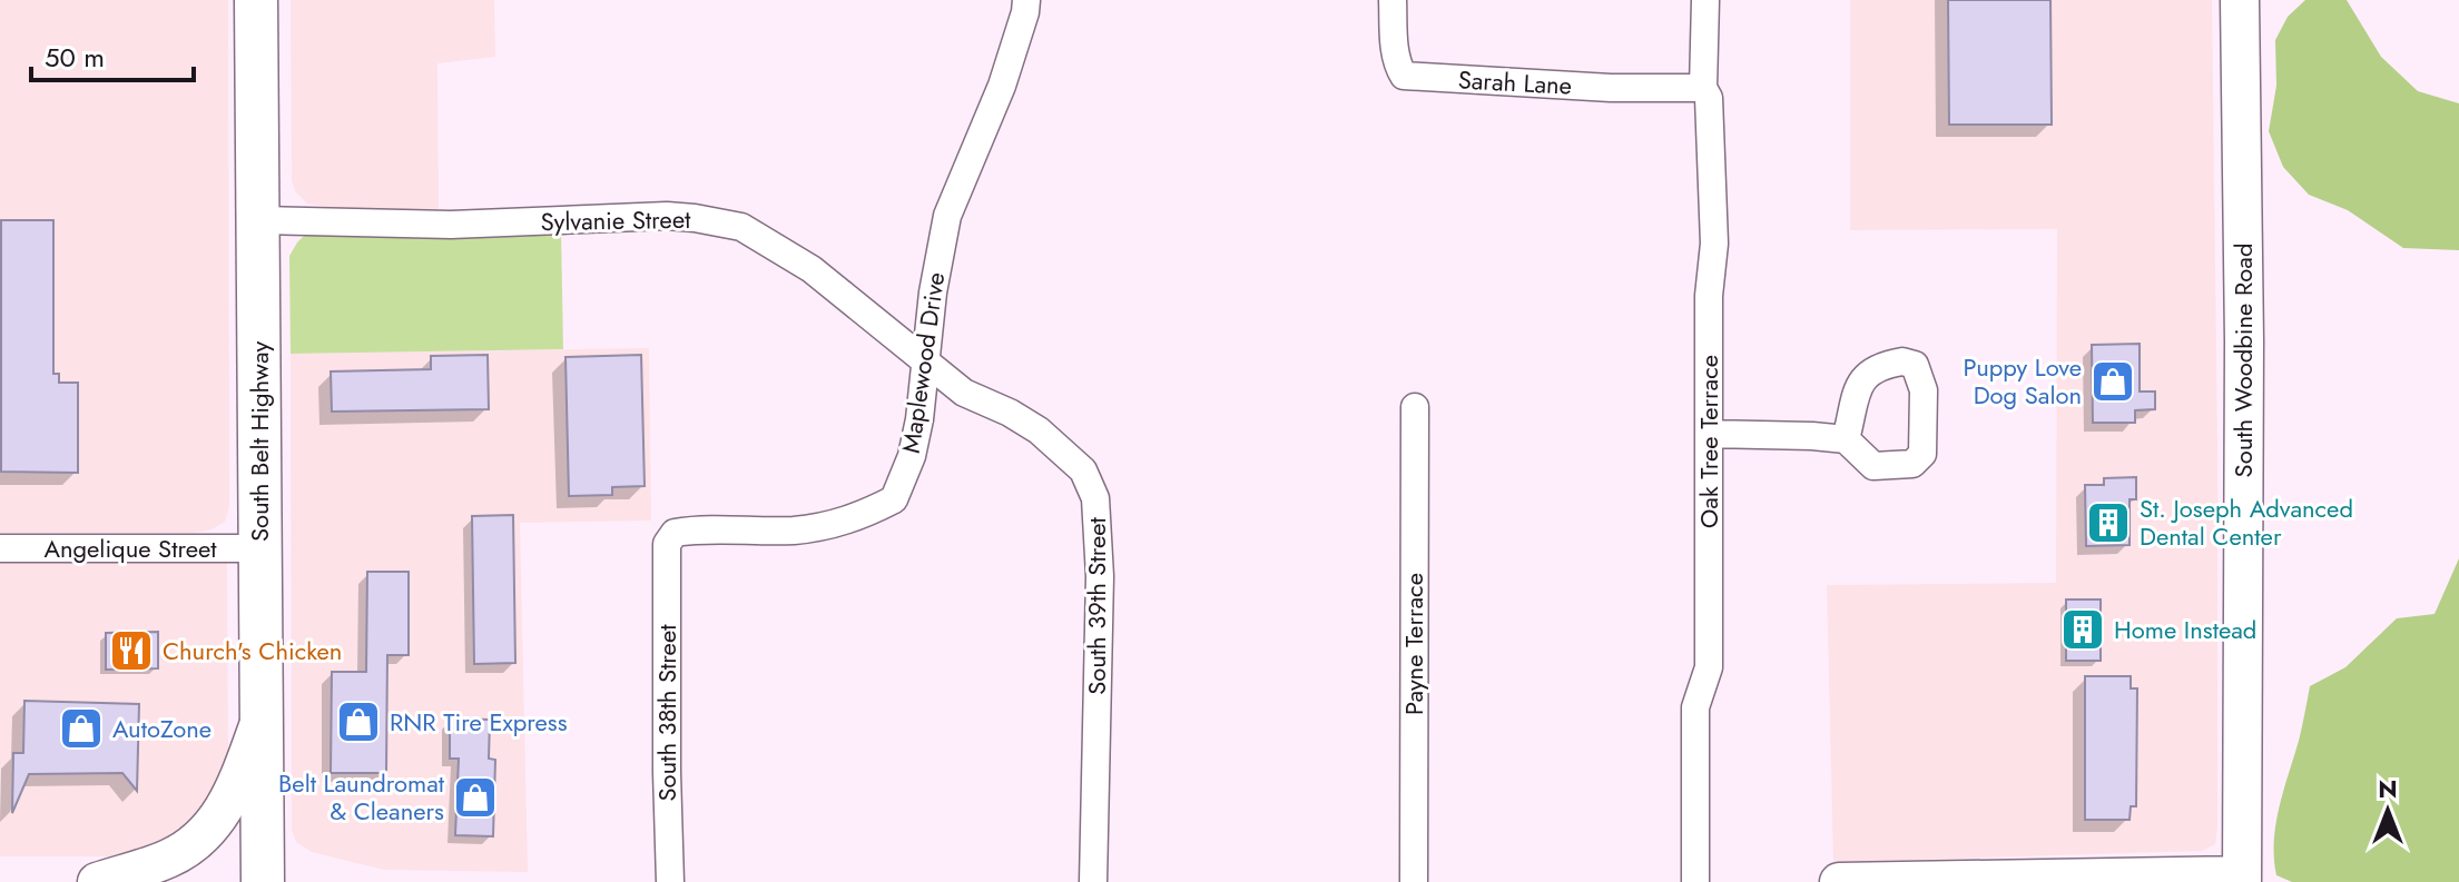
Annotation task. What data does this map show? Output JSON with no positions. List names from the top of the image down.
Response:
{
  "streets": {
    "main road": ["South Belt Highway"],
    "street": [
      "Sarah Lane",
      "Sylvanie Street",
      "South Woodbine Road",
      "Maplewood Drive",
      "Oak Tree Terrace",
      "Angelique Street",
      "South 39th Street",
      "Payne Terrace",
      "South 38th Street"
    ]
  },
  "crossings": [
    ["Sarah Lane", "Oak Tree Terrace"],
    ["Sylvanie Street", "Maplewood Drive"],
    ["Sylvanie Street", "South Belt Highway"],
    ["Sylvanie Street", "South 39th Street"],
    ["Maplewood Drive", "South 39th Street"],
    ["Maplewood Drive", "South 38th Street"],
    ["South Belt Highway", "Angelique Street"]
  ],
  "places": {
    "shop": [
      "Puppy Love Dog Salon",
      "RNR Tire Express",
      "AutoZone",
      "Belt Laundromat & Cleaners"
    ],
    "building": ["St. Joseph Advanced Dental Center", "Home Instead"],
    "restaurant": ["Church's Chicken"]
  },
  "scale_bar": "50 m",
  "north": "top"
}
